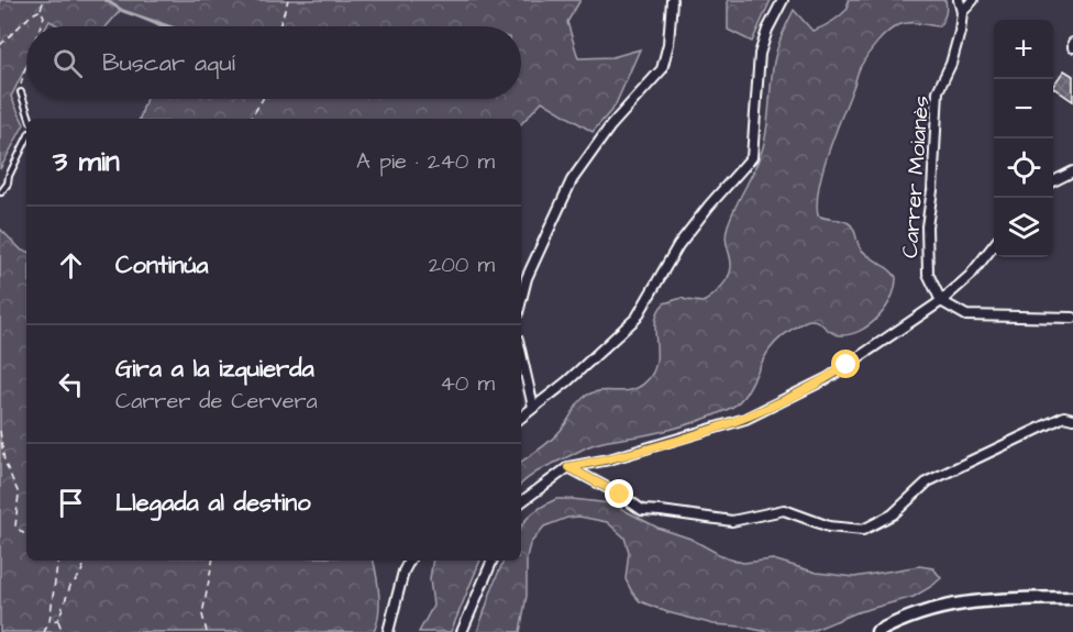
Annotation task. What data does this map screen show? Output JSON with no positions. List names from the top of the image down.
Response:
{
  "streets": {
    "street": ["Carrer Moianès"]
  },
  "page": {
    "map_buttons": ["+", "−"],
    "search": "Buscar aquí",
    "heading": ["3 min", "A pie · 240 m"],
    "list": [
      ["Continúa", "200 m"],
      ["Gira a la izquierda", "Carrer de Cervera", "40 m"],
      "Llegada al destino"
    ]
  }
}
